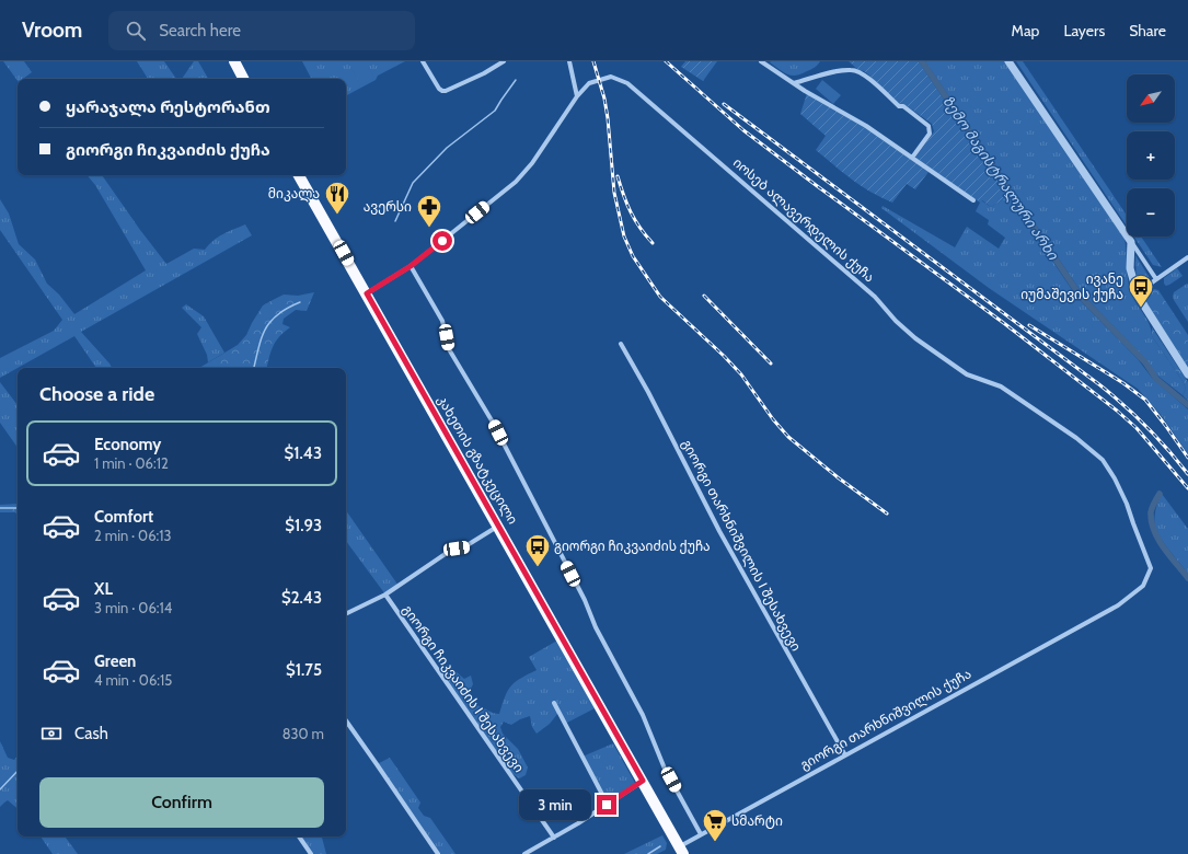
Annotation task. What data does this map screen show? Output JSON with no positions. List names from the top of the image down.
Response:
{
  "streets": {
    "highway": ["კახეთის გზატკეცილი"],
    "street": [
      "იოსებ ალავერდელის ქუჩა",
      "გიორგი თარხნიშვილის I შესახვევი",
      "გიორგი ჩიკვაიძის I შესახვევი",
      "გიორგი თარხნიშვილის ქუჩა"
    ]
  },
  "crossings": [
    ["იოსებ ალავერდელის ქუჩა", "კახეთის გზატკეცილი"],
    ["იოსებ ალავერდელის ქუჩა", "გიორგი თარხნიშვილის ქუჩა"],
    ["კახეთის გზატკეცილი", "გიორგი თარხნიშვილის ქუჩა"],
    ["გიორგი თარხნიშვილის I შესახვევი", "გიორგი თარხნიშვილის ქუჩა"]
  ],
  "water": ["ზემო მაგისტრალური არხი"],
  "places": {
    "restaurant": ["მიკალა"],
    "pharmacy": ["ავერსი"],
    "bus stop": ["ივანე იუმაშევის ქუჩა", "გიორგი ჩიკვაიძის ქუჩა"],
    "supermarket": ["სმარტი"]
  },
  "north": "bottom left",
  "page": {
    "header": "Vroom",
    "search": "Search here",
    "nav": ["Map", "Layers", "Share"],
    "map_buttons": ["+", "−"],
    "banner": ["ყარაჯალა რესტორანთ", "გიორგი ჩიკვაიძის ქუჩა"],
    "heading": "Choose a ride",
    "list": [
      {
        "name": "Economy",
        "note": "1 min · 06:12",
        "value": "$1.43"
      },
      {
        "name": "Comfort",
        "note": "2 min · 06:13",
        "value": "$1.93"
      },
      {
        "name": "XL",
        "note": "3 min · 06:14",
        "value": "$2.43"
      },
      {
        "name": "Green",
        "note": "4 min · 06:15",
        "value": "$1.75"
      }
    ],
    "pay": ["Cash", "830 m"],
    "buttons": "Confirm",
    "bubble": "3 min"
  }
}
